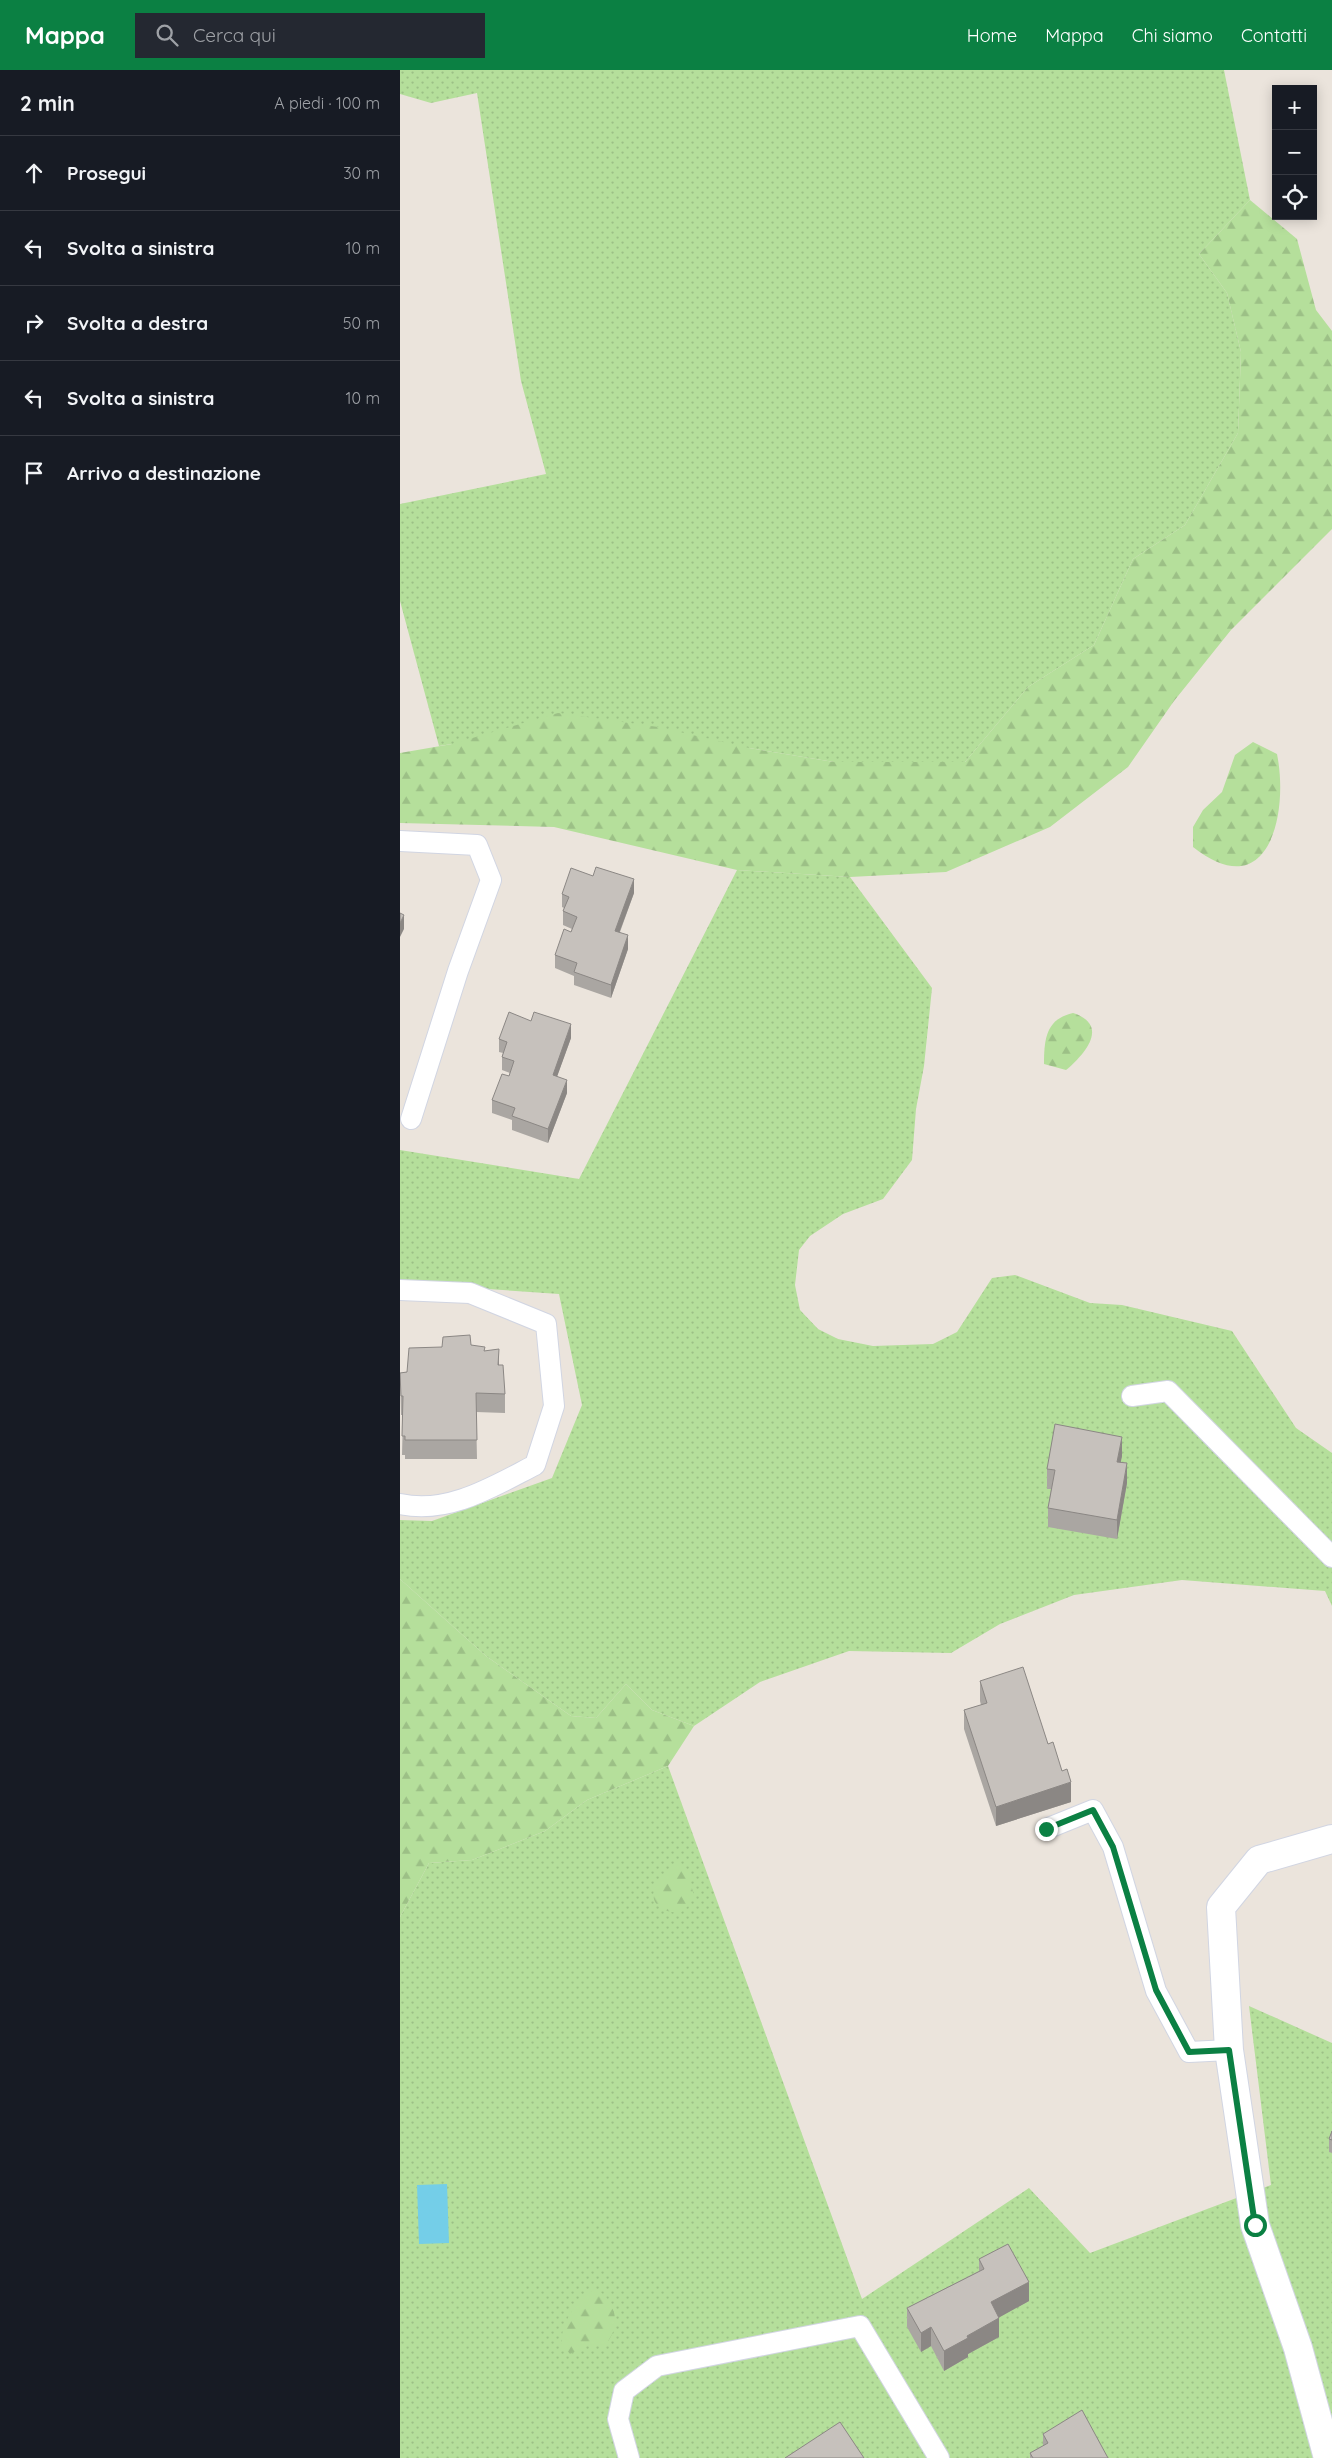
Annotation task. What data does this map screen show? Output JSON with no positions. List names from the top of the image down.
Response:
{
  "page": {
    "header": "Mappa",
    "search": "Cerca qui",
    "nav": [
      "Home",
      "Mappa",
      "Chi siamo",
      "Contatti"
    ],
    "heading": ["2 min", "A piedi · 100 m"],
    "map_buttons": ["+", "−"],
    "list": [
      ["Prosegui", "30 m"],
      ["Svolta a sinistra", "10 m"],
      ["Svolta a destra", "50 m"],
      ["Svolta a sinistra", "10 m"],
      "Arrivo a destinazione"
    ]
  }
}
